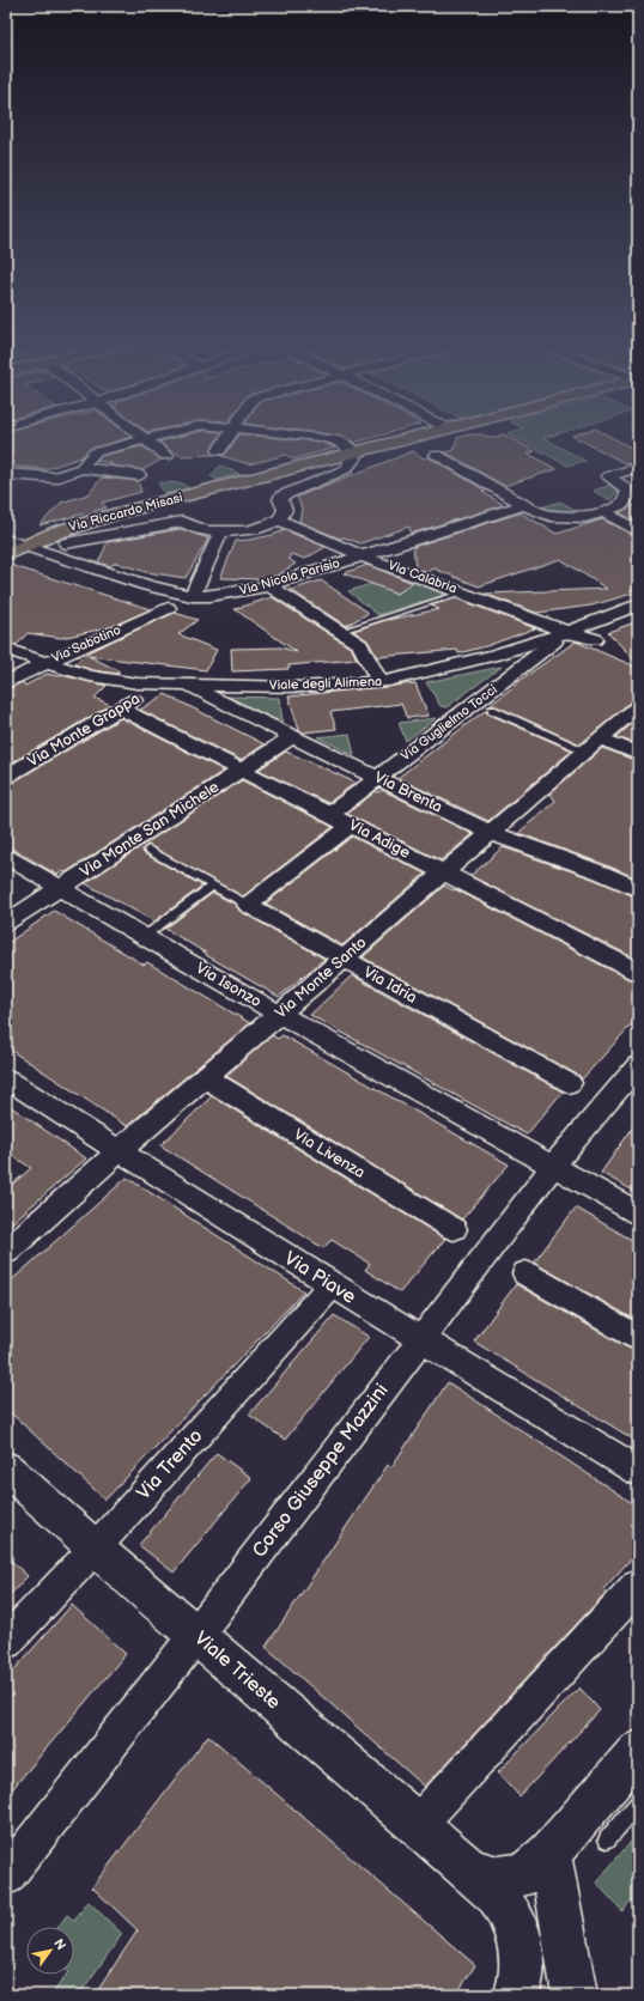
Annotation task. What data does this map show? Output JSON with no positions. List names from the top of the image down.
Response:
{
  "streets": {
    "main road": ["Via Riccardo Misasi"],
    "street": [
      "Via Nicola Parisio",
      "Via Calabria",
      "Via Sabotino",
      "Viale degli Alimena",
      "Via Guglielmo Tocci",
      "Via Monte Grappa",
      "Via Brenta",
      "Via Monte San Michele",
      "Via Adige",
      "Via Monte Santo",
      "Via Isonzo",
      "Via Idria",
      "Via Livenza",
      "Via Piave",
      "Via Trento",
      "Corso Giuseppe Mazzini",
      "Viale Trieste"
    ]
  },
  "crossings": [
    ["Via Riccardo Misasi", "Via Nicola Parisio"],
    ["Via Nicola Parisio", "Via Calabria"],
    ["Via Calabria", "Viale degli Alimena"],
    ["Via Calabria", "Via Guglielmo Tocci"],
    ["Via Sabotino", "Viale degli Alimena"],
    ["Viale degli Alimena", "Via Guglielmo Tocci"],
    ["Viale degli Alimena", "Via Monte Grappa"],
    ["Viale degli Alimena", "Via Brenta"],
    ["Via Guglielmo Tocci", "Via Brenta"],
    ["Via Guglielmo Tocci", "Via Adige"],
    ["Via Monte Grappa", "Via Adige"],
    ["Via Brenta", "Via Monte San Michele"],
    ["Via Brenta", "Via Monte Santo"],
    ["Via Monte San Michele", "Via Adige"],
    ["Via Monte San Michele", "Via Isonzo"],
    ["Via Adige", "Via Monte Santo"],
    ["Via Monte Santo", "Via Isonzo"],
    ["Via Monte Santo", "Via Idria"],
    ["Via Monte Santo", "Via Livenza"],
    ["Via Monte Santo", "Via Piave"],
    ["Via Isonzo", "Corso Giuseppe Mazzini"],
    ["Via Piave", "Via Trento"],
    ["Via Piave", "Corso Giuseppe Mazzini"],
    ["Via Trento", "Viale Trieste"],
    ["Corso Giuseppe Mazzini", "Viale Trieste"]
  ],
  "north": "top right"
}
